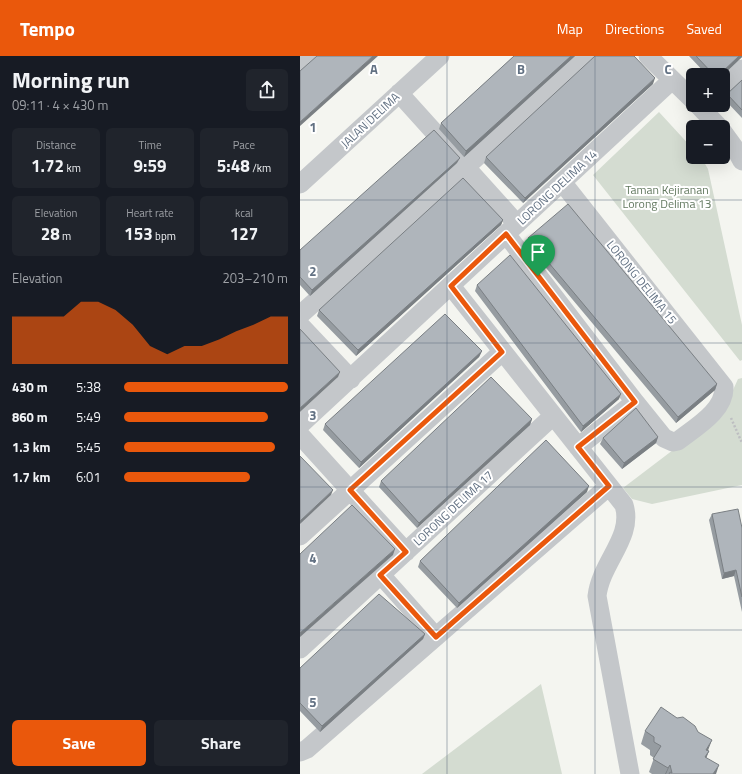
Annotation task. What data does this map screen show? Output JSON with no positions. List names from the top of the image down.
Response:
{
  "streets": {
    "street": [
      "JALAN DELIMA",
      "LORONG DELIMA 14",
      "LORONG DELIMA 15",
      "LORONG DELIMA 17"
    ]
  },
  "crossings": [
    ["LORONG DELIMA 14", "LORONG DELIMA 15"]
  ],
  "parks": ["Taman Kejiranan Lorong Delima 13"],
  "page": {
    "header": "Tempo",
    "nav": ["Map", "Directions", "Saved"],
    "heading": ["Morning run", "09:11 · 4 × 430 m"],
    "map_buttons": ["+", "−"],
    "stats": [
      ["Distance", "1.72 km"],
      ["Time", "9:59"],
      ["Pace", "5:48 /km"],
      ["Elevation", "28 m"],
      ["Heart rate", "153 bpm"],
      ["kcal", "127"]
    ],
    "chart": ["Elevation", "203–210 m"],
    "list": [
      {
        "name": "430 m",
        "note": "5:38"
      },
      {
        "name": "860 m",
        "note": "5:49"
      },
      {
        "name": "1.3 km",
        "note": "5:45"
      },
      {
        "name": "1.7 km",
        "note": "6:01"
      }
    ],
    "buttons": ["Save", "Share"]
  },
  "grid": {
    "columns": ["A", "B", "C"],
    "rows": [
      "1",
      "2",
      "3",
      "4",
      "5"
    ]
  }
}
